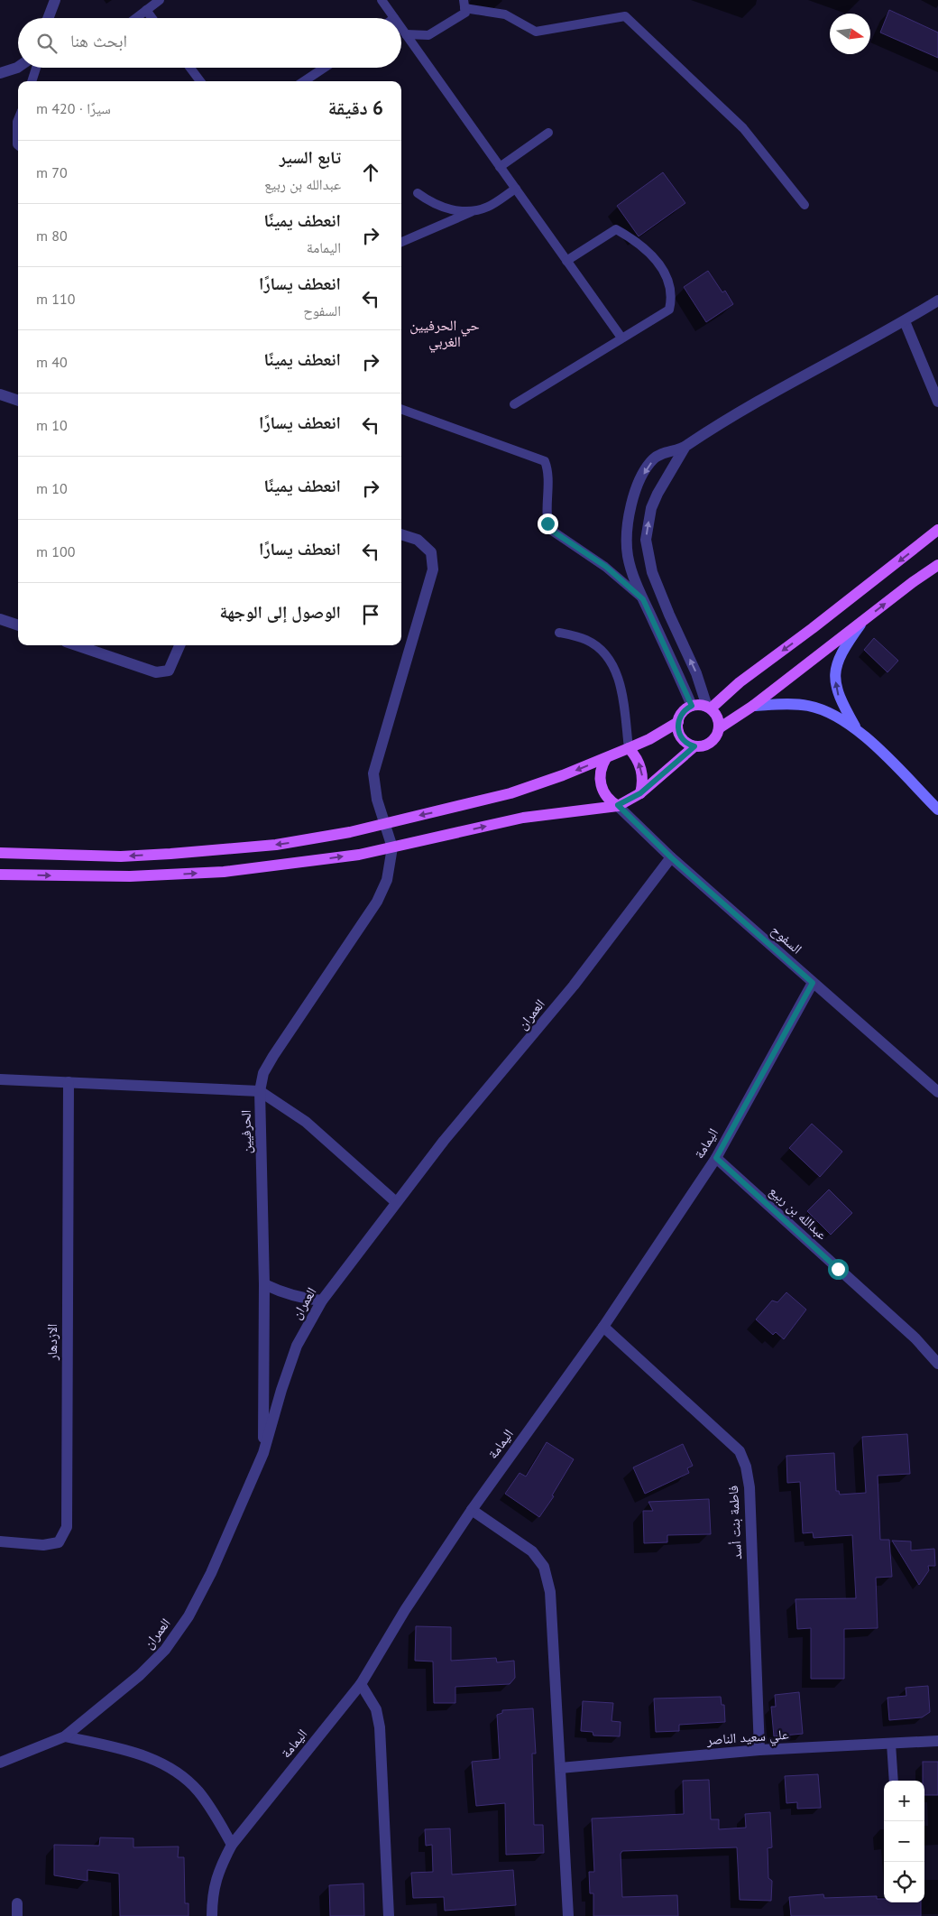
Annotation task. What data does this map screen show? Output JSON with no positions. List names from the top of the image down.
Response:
{
  "streets": {
    "street": [
      "السفوح",
      "العمران",
      "الحرفيين",
      "اليمامة",
      "عبدالله بن ربيع",
      "الازدهار",
      "فاطمة بنت أسد",
      "علي سعيد الناصر"
    ]
  },
  "crossings": [
    ["السفوح", "العمران"],
    ["السفوح", "اليمامة"],
    ["العمران", "الحرفيين"],
    ["اليمامة", "عبدالله بن ربيع"],
    ["اليمامة", "فاطمة بنت أسد"],
    ["فاطمة بنت أسد", "علي سعيد الناصر"]
  ],
  "districts": ["حي الحرفيين الغربي"],
  "north": "right",
  "page": {
    "search": "ابحث هنا",
    "heading": ["6 دقيقة", "سيرًا · 420 m"],
    "list": [
      ["تابع السير", "عبدالله بن ربيع", "70 m"],
      ["انعطف يمينًا", "اليمامة", "80 m"],
      ["انعطف يسارًا", "السفوح", "110 m"],
      ["انعطف يمينًا", "40 m"],
      ["انعطف يسارًا", "10 m"],
      ["انعطف يمينًا", "10 m"],
      ["انعطف يسارًا", "100 m"],
      "الوصول إلى الوجهة"
    ],
    "map_buttons": ["+", "−"]
  }
}
